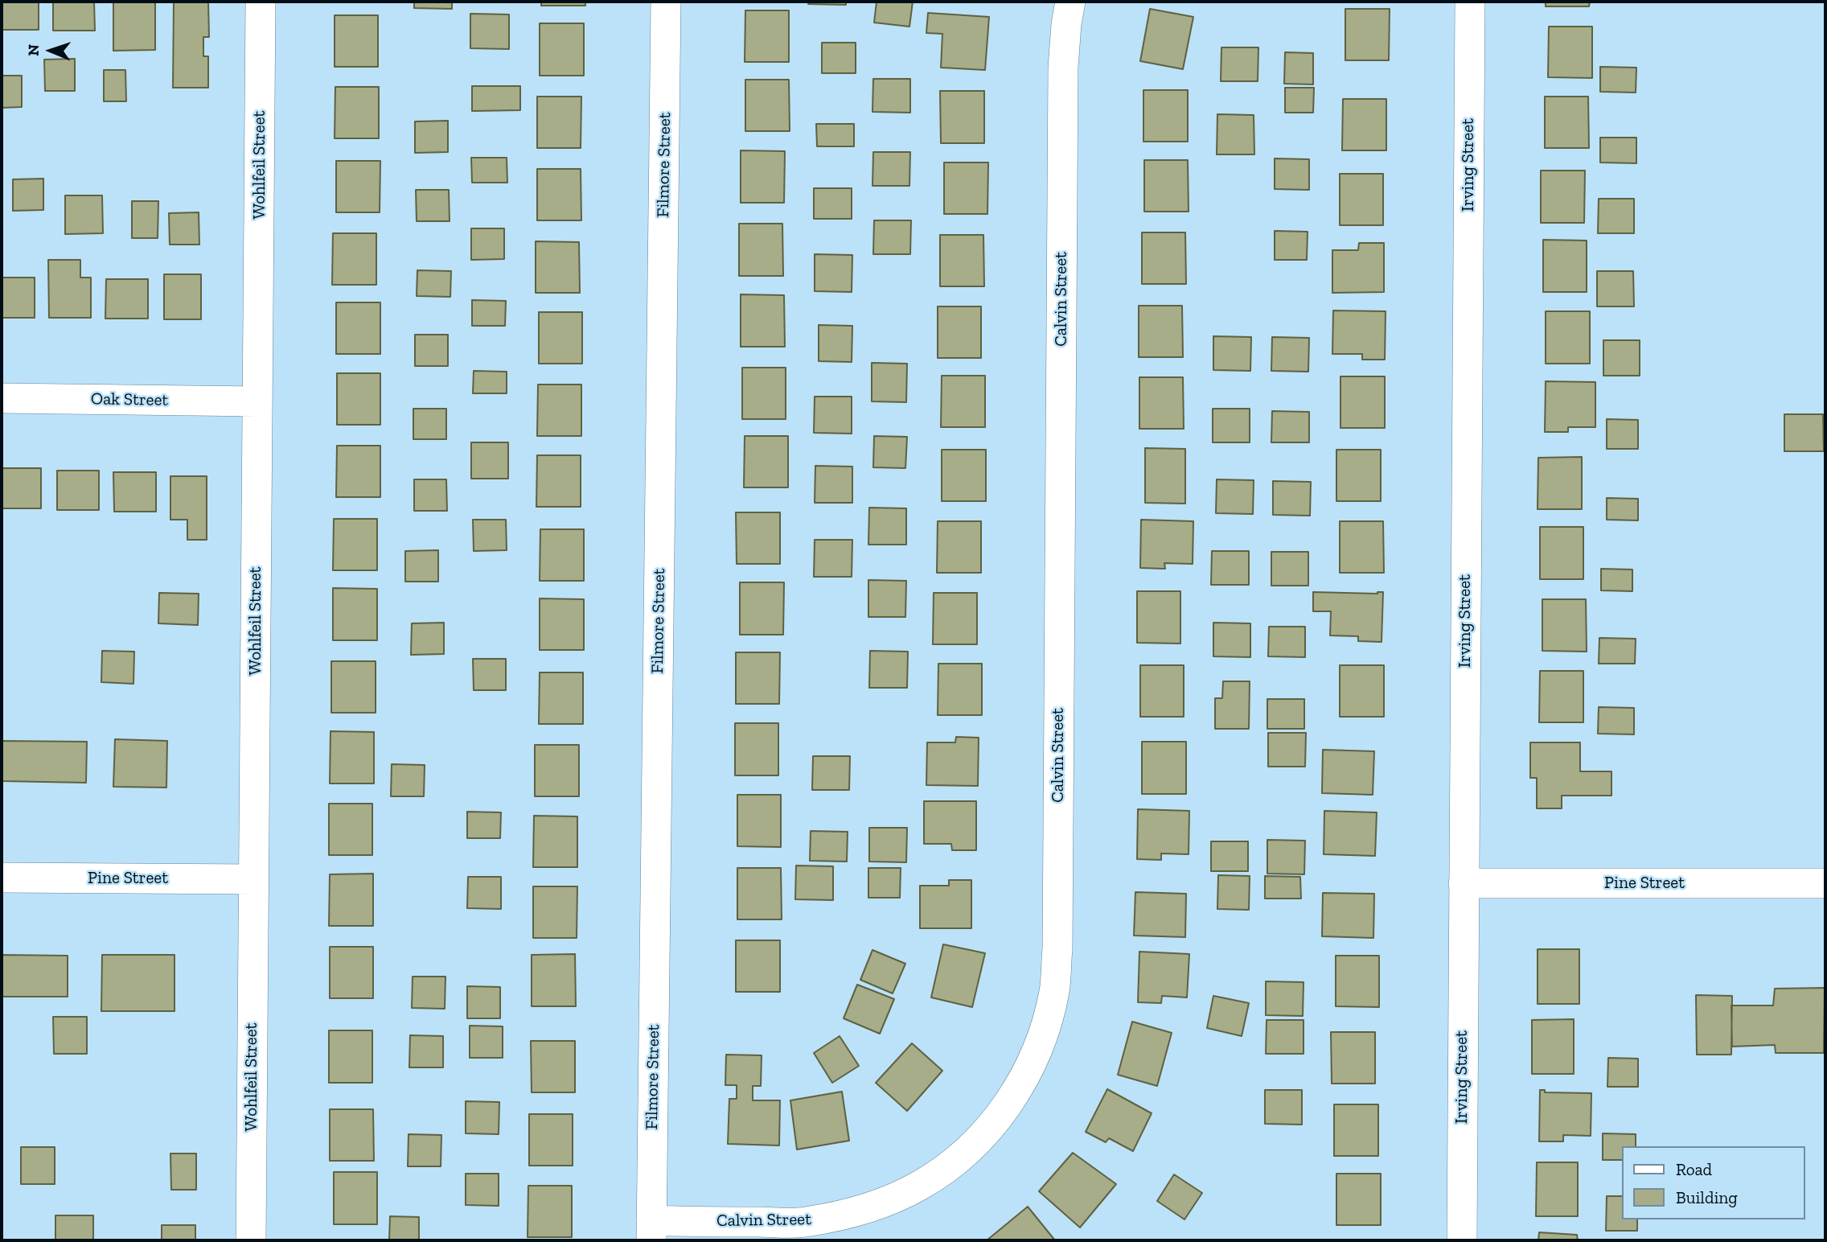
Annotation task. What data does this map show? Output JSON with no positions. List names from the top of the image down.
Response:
{
  "streets": {
    "street": [
      "Wohlfeil Street",
      "Filmore Street",
      "Irving Street",
      "Calvin Street",
      "Oak Street",
      "Pine Street"
    ]
  },
  "crossings": [
    ["Wohlfeil Street", "Oak Street"],
    ["Wohlfeil Street", "Pine Street"],
    ["Filmore Street", "Calvin Street"],
    ["Irving Street", "Pine Street"]
  ],
  "legend": ["Road", "Building"],
  "north": "left"
}
